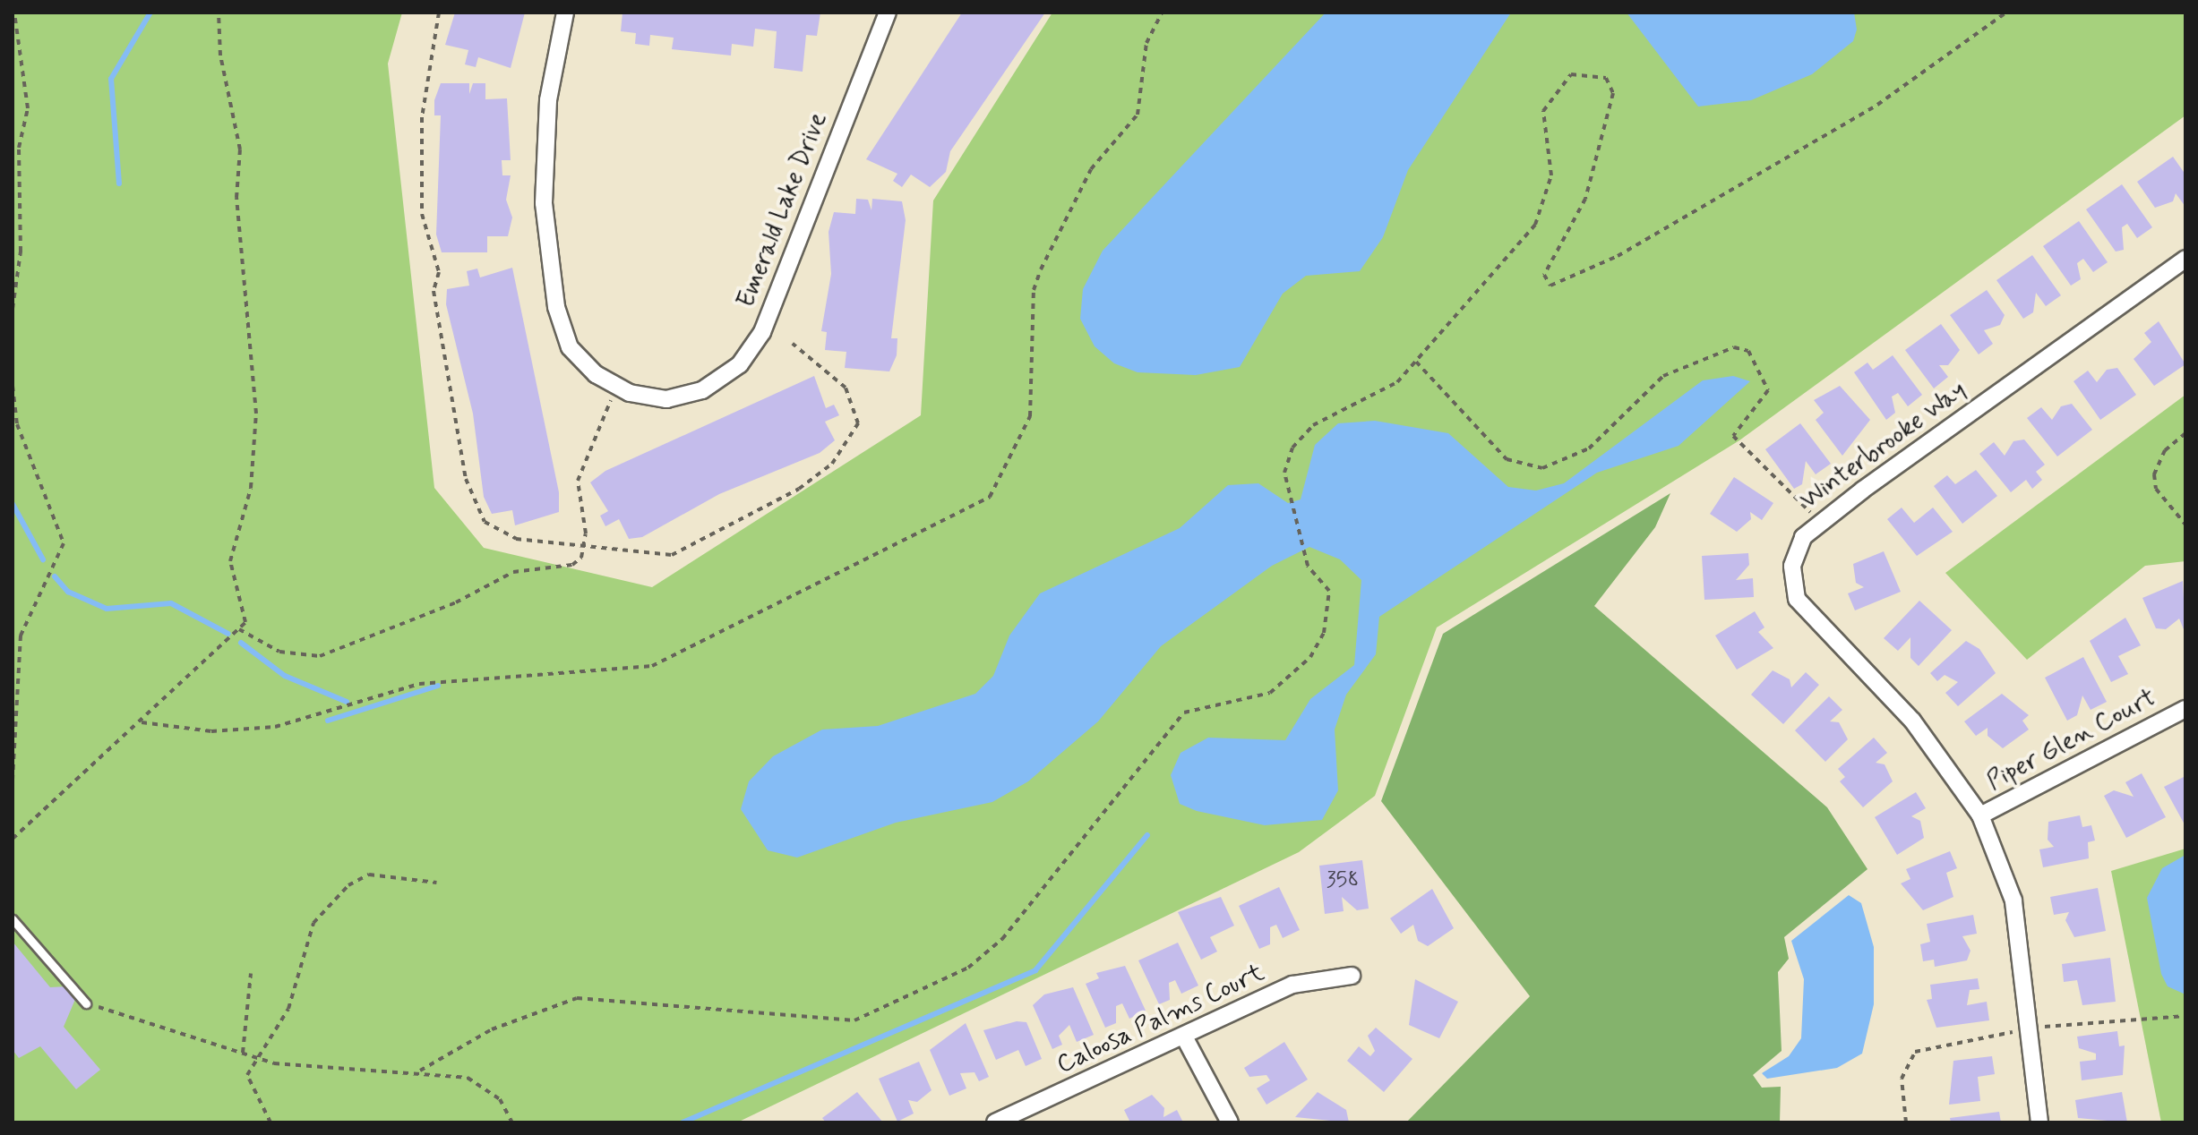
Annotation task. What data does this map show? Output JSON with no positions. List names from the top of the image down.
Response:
{
  "streets": {
    "street": [
      "Emerald Lake Drive",
      "Winterbrooke Way",
      "Piper Glen Court",
      "Caloosa Palms Court"
    ]
  },
  "crossings": [
    ["Winterbrooke Way", "Piper Glen Court"]
  ],
  "house_numbers": ["358"]
}
